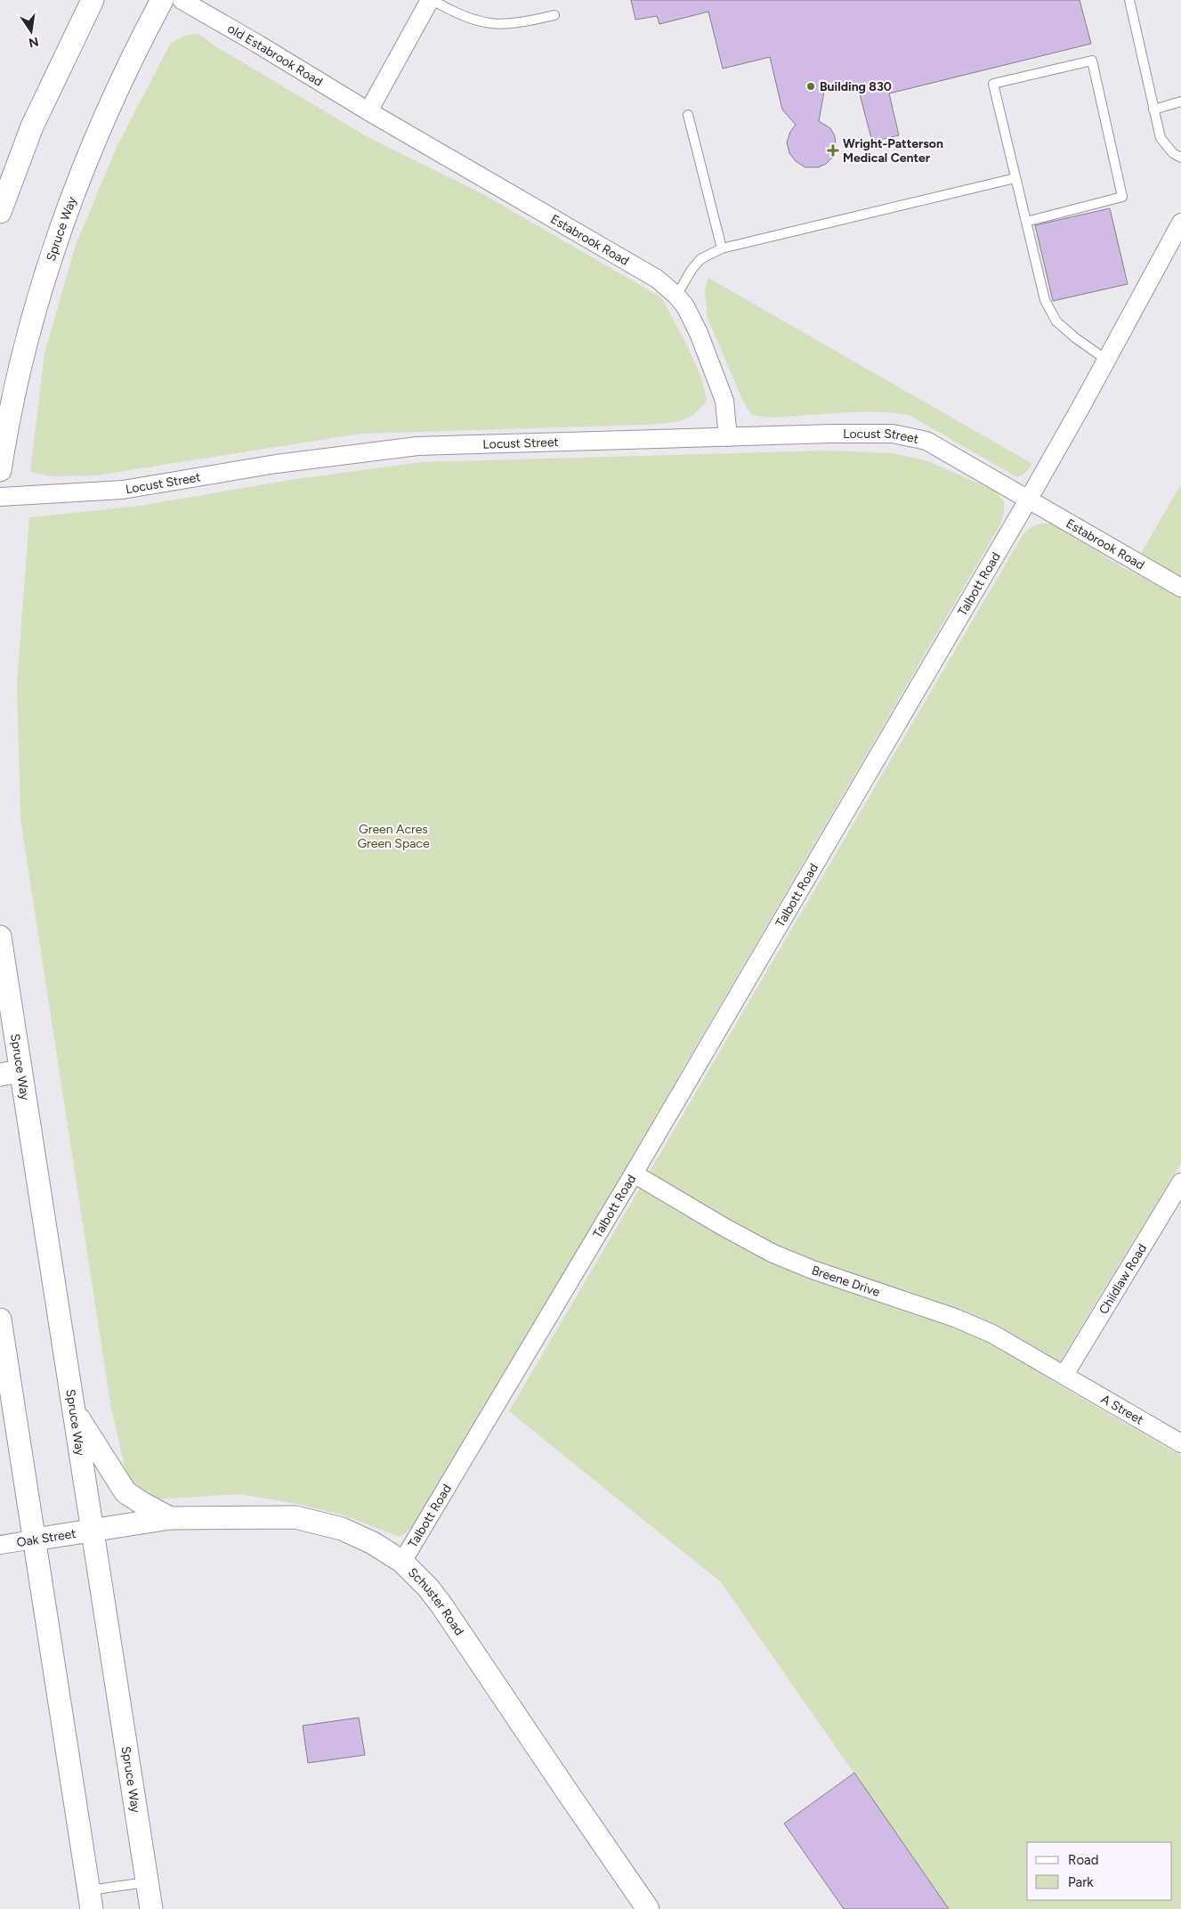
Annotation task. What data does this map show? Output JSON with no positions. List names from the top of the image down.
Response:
{
  "streets": {
    "street": [
      "old Estabrook Road",
      "Spruce Way",
      "Estabrook Road",
      "Locust Street",
      "Talbott Road",
      "Childlaw Road",
      "Breene Drive",
      "A Street",
      "Oak Street",
      "Schuster Road"
    ]
  },
  "crossings": [
    ["old Estabrook Road", "Estabrook Road"],
    ["Spruce Way", "Oak Street"],
    ["Spruce Way", "Schuster Road"],
    ["Estabrook Road", "Locust Street"],
    ["Estabrook Road", "Talbott Road"],
    ["Locust Street", "Talbott Road"],
    ["Talbott Road", "Breene Drive"],
    ["Talbott Road", "Schuster Road"],
    ["Childlaw Road", "Breene Drive"],
    ["Childlaw Road", "A Street"],
    ["Breene Drive", "A Street"],
    ["Oak Street", "Schuster Road"]
  ],
  "parks": ["Green Acres Green Space"],
  "places": {
    "other": ["Building 830"],
    "health": ["Wright-Patterson Medical Center"]
  },
  "legend": ["Road", "Park"],
  "north": "bottom"
}
